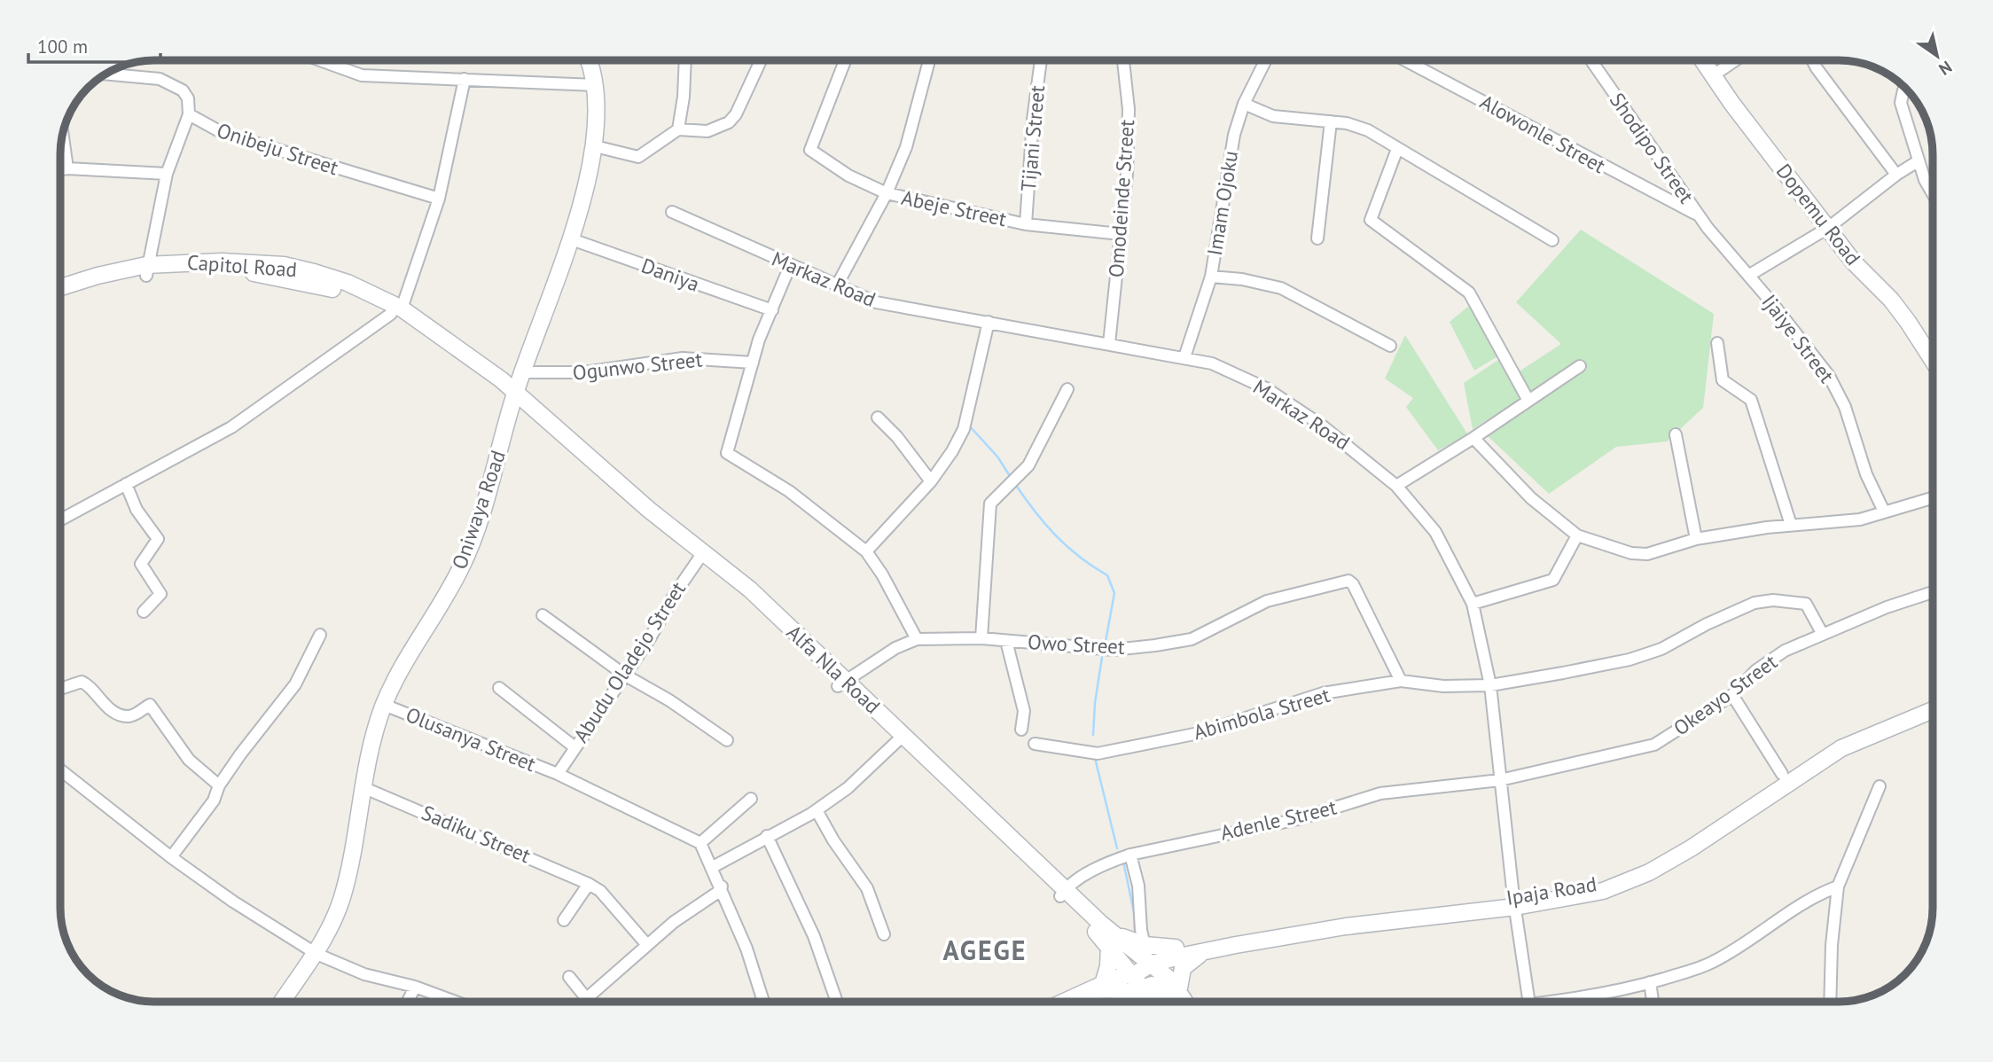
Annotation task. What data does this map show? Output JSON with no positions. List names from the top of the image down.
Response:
{
  "streets": {
    "main road": [
      "Dopemu Road",
      "Capitol Road",
      "Oniwaya Road",
      "Alfa Nla Road",
      "Ipaja Road"
    ],
    "street": [
      "Alowonle Street",
      "Tijani Street",
      "Shodipo Street",
      "Onibeju Street",
      "Omodeinde Street",
      "Imam Ojoku",
      "Abeje Street",
      "Daniya",
      "Markaz Road",
      "Ijaiye Street",
      "Ogunwo Street",
      "Owo Street",
      "Abudu Oladejo Street",
      "Okeayo Street",
      "Abimbola Street",
      "Olusanya Street",
      "Adenle Street",
      "Sadiku Street"
    ]
  },
  "crossings": [
    ["Alowonle Street", "Shodipo Street"],
    ["Alowonle Street", "Ijaiye Street"],
    ["Tijani Street", "Abeje Street"],
    ["Shodipo Street", "Ijaiye Street"],
    ["Omodeinde Street", "Abeje Street"],
    ["Omodeinde Street", "Markaz Road"],
    ["Imam Ojoku", "Markaz Road"],
    ["Capitol Road", "Oniwaya Road"],
    ["Capitol Road", "Alfa Nla Road"],
    ["Daniya", "Oniwaya Road"],
    ["Markaz Road", "Okeayo Street"],
    ["Markaz Road", "Abimbola Street"],
    ["Markaz Road", "Adenle Street"],
    ["Markaz Road", "Ipaja Road"],
    ["Ogunwo Street", "Oniwaya Road"],
    ["Oniwaya Road", "Alfa Nla Road"],
    ["Oniwaya Road", "Olusanya Street"],
    ["Oniwaya Road", "Sadiku Street"],
    ["Owo Street", "Alfa Nla Road"],
    ["Owo Street", "Abimbola Street"],
    ["Abudu Oladejo Street", "Alfa Nla Road"],
    ["Abudu Oladejo Street", "Olusanya Street"],
    ["Alfa Nla Road", "Adenle Street"],
    ["Alfa Nla Road", "Ipaja Road"],
    ["Okeayo Street", "Abimbola Street"],
    ["Okeayo Street", "Adenle Street"]
  ],
  "districts": ["AGEGE"],
  "scale_bar": "100 m",
  "north": "bottom right"
}
